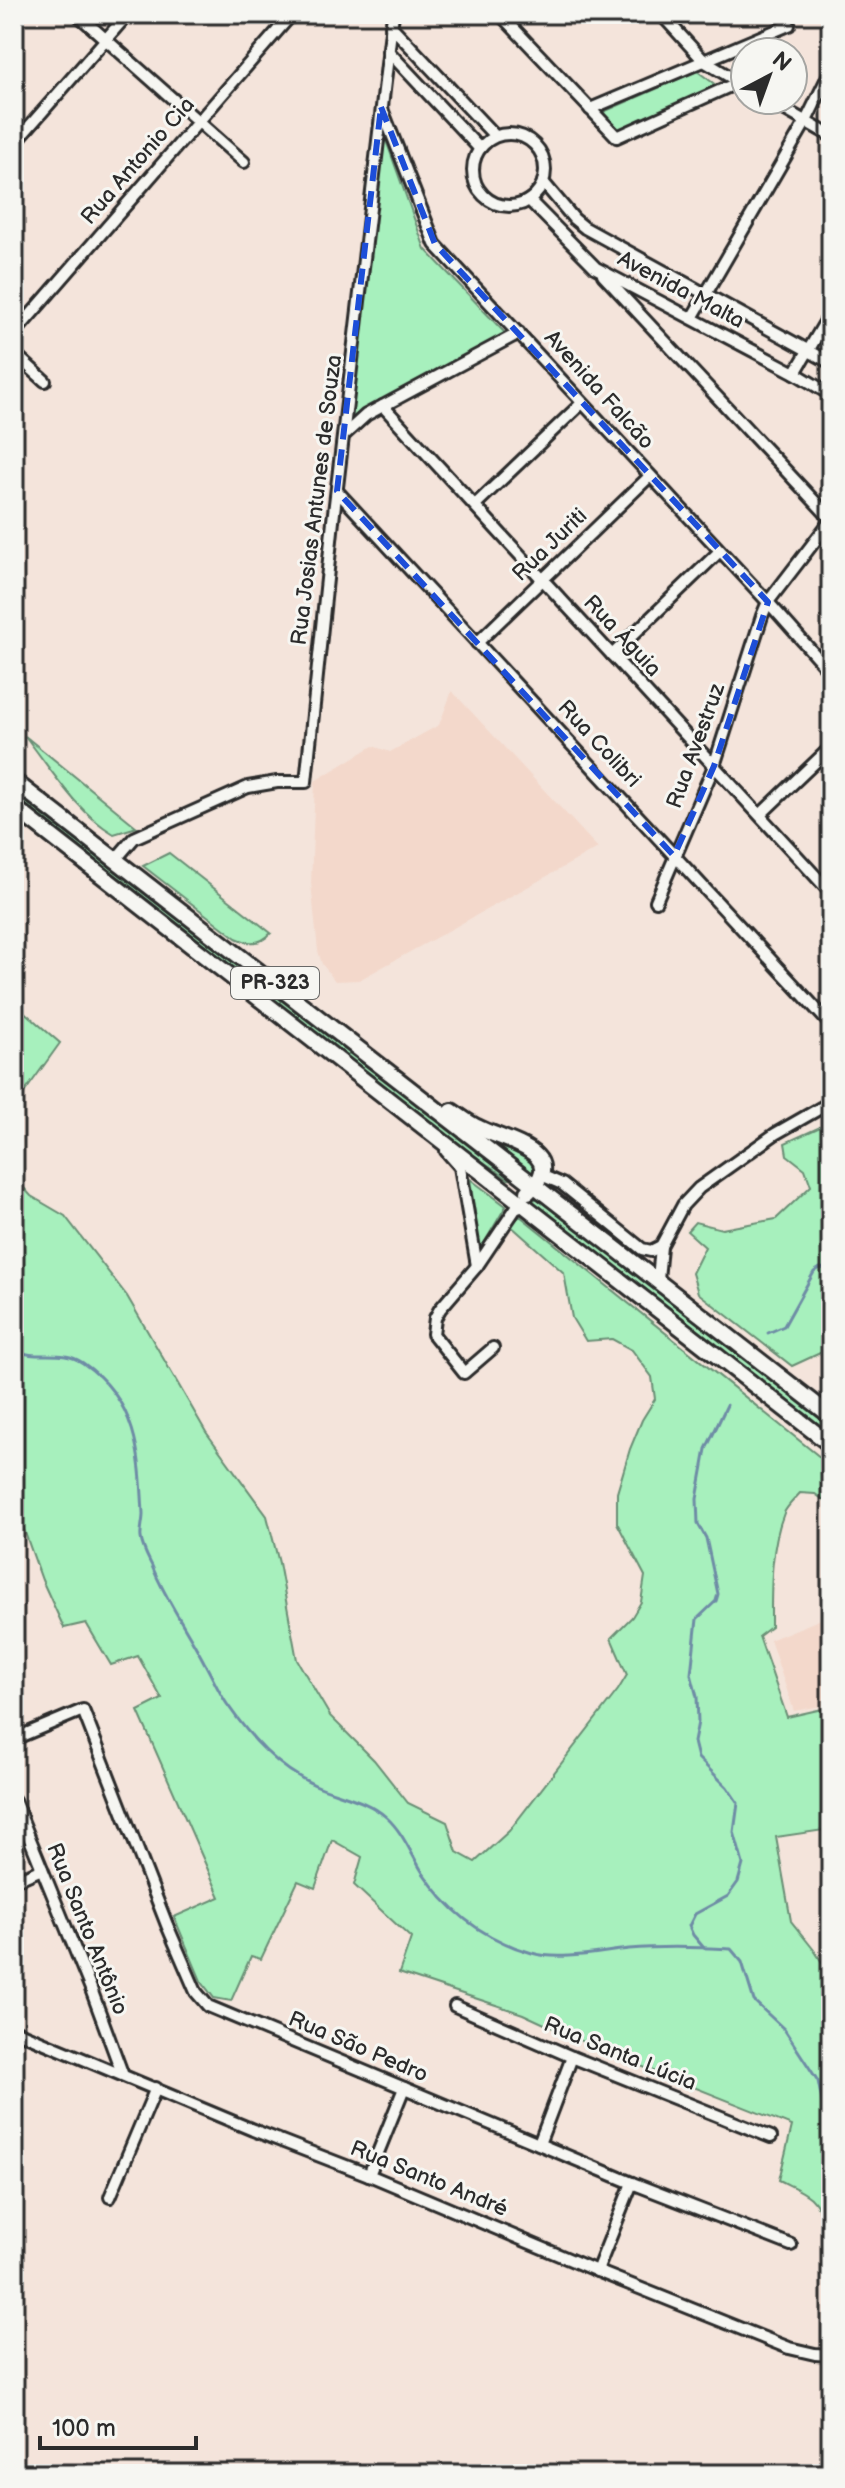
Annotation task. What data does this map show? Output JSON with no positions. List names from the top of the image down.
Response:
{
  "streets": {
    "highway": ["PR-323"],
    "street": [
      "Rua Antonio Cia",
      "Avenida Malta",
      "Avenida Falcão",
      "Rua Josias Antunes de Souza",
      "Rua Juriti",
      "Rua Águia",
      "Rua Colibri",
      "Rua Avestruz",
      "Rua Santo Antônio",
      "Rua São Pedro",
      "Rua Santa Lúcia",
      "Rua Santo André"
    ]
  },
  "crossings": [
    ["Avenida Falcão", "Rua Josias Antunes de Souza"],
    ["Avenida Falcão", "Rua Juriti"],
    ["Avenida Falcão", "Rua Avestruz"],
    ["Rua Josias Antunes de Souza", "Rua Colibri"],
    ["Rua Josias Antunes de Souza", "PR-323"],
    ["Rua Juriti", "Rua Águia"],
    ["Rua Juriti", "Rua Colibri"],
    ["Rua Águia", "Rua Avestruz"],
    ["Rua Colibri", "Rua Avestruz"],
    ["Rua Santo Antônio", "Rua Santo André"]
  ],
  "scale_bar": "100 m",
  "north": "top right"
}
